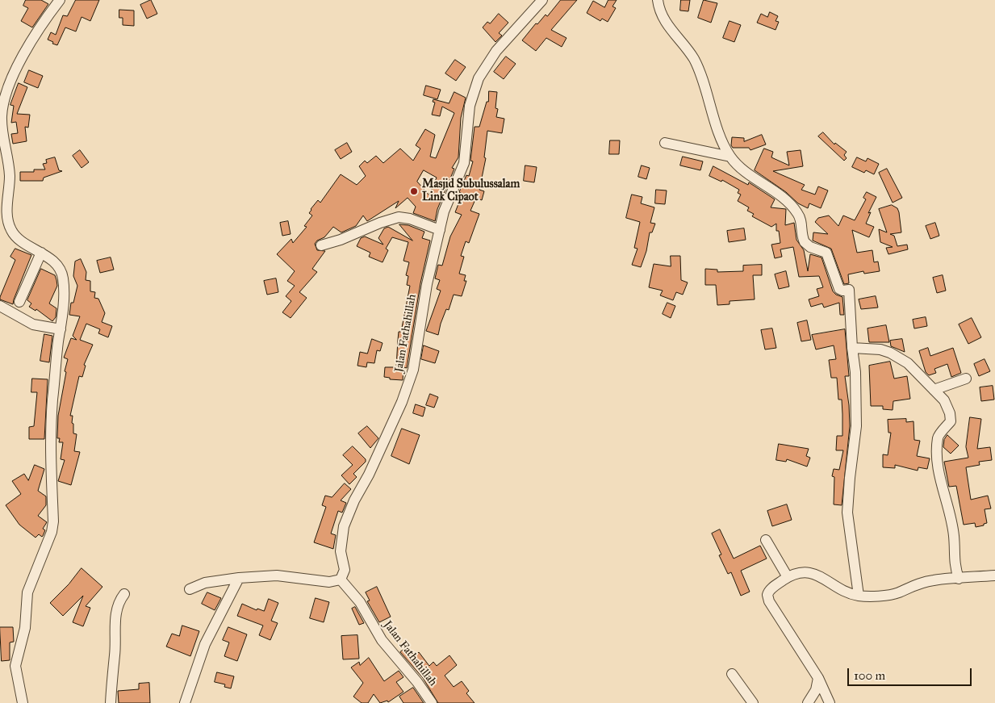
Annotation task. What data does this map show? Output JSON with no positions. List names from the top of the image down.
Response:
{
  "streets": {
    "street": ["Jalan Fathahillah"]
  },
  "places": ["Masjid Subulussalam Link Cipaot"],
  "scale_bar": "100 m"
}
